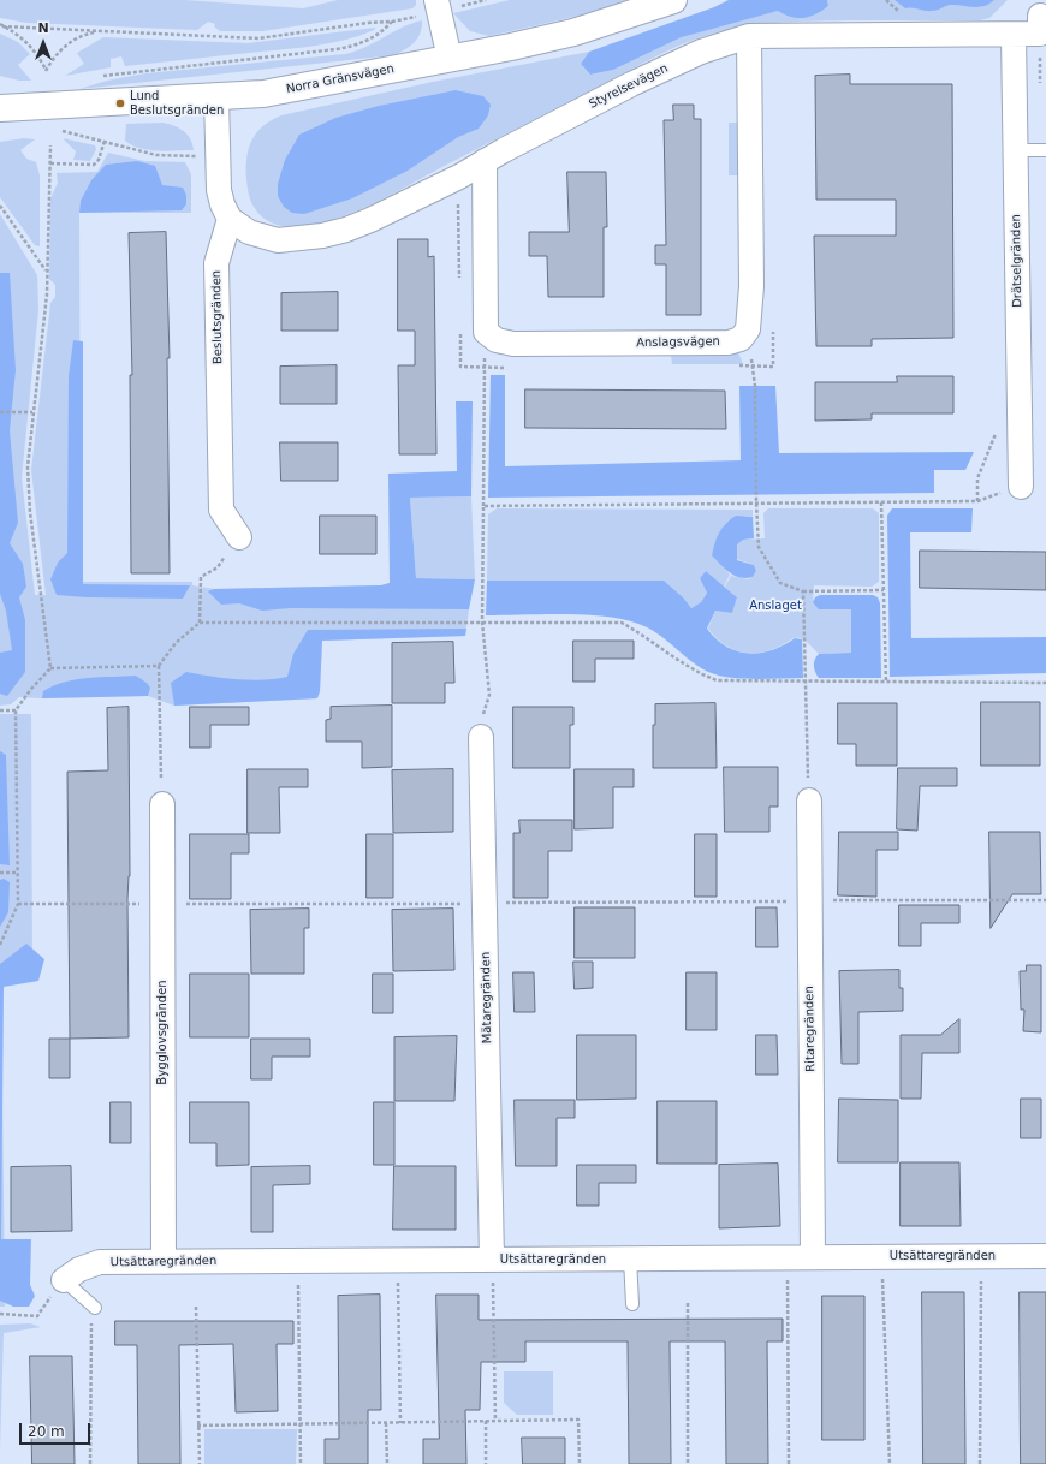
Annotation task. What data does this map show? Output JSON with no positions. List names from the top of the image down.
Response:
{
  "streets": {
    "street": [
      "Norra Gränsvägen",
      "Styrelsevägen",
      "Drätselgränden",
      "Beslutsgränden",
      "Anslagsvägen",
      "Mätaregränden",
      "Ritaregränden",
      "Bygglovsgränden",
      "Utsättaregränden"
    ]
  },
  "crossings": [
    ["Styrelsevägen", "Drätselgränden"],
    ["Styrelsevägen", "Beslutsgränden"],
    ["Mätaregränden", "Utsättaregränden"],
    ["Ritaregränden", "Utsättaregränden"],
    ["Bygglovsgränden", "Utsättaregränden"]
  ],
  "parks": ["Anslaget"],
  "places": ["Lund Beslutsgränden"],
  "scale_bar": "20 m",
  "north": "top"
}
